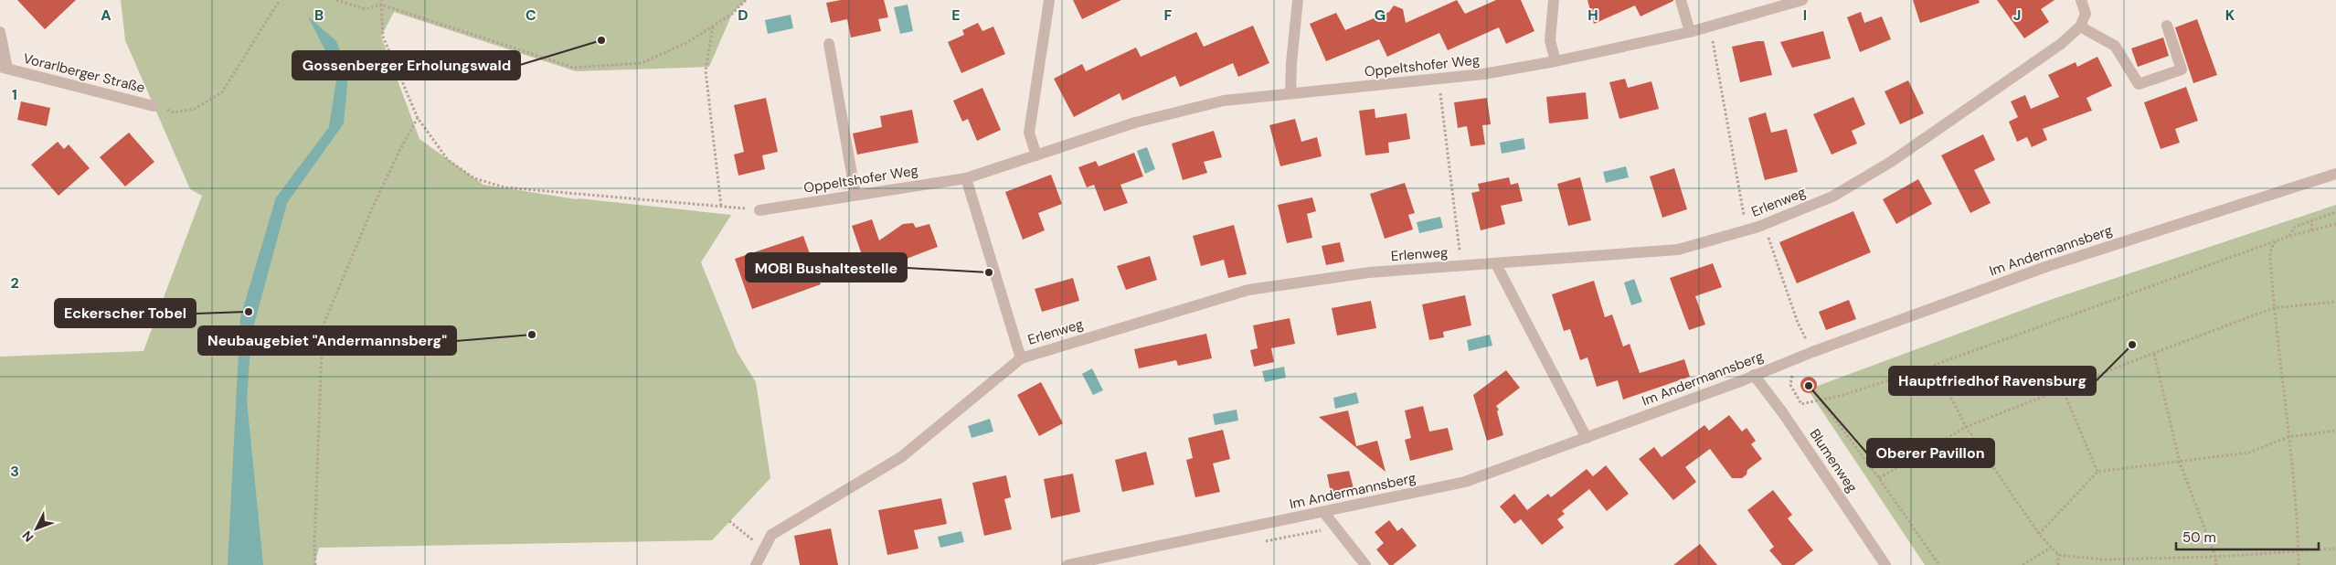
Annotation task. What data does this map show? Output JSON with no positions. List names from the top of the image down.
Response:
{
  "streets": {
    "street": [
      "Oppeltshofer Weg",
      "Vorarlberger Straße",
      "Erlenweg",
      "Im Andermannsberg",
      "Blumenweg"
    ]
  },
  "crossings": [
    ["Im Andermannsberg", "Blumenweg"]
  ],
  "places": [
    "Gossenberger Erholungswald",
    "MOBI Bushaltestelle",
    "Eckerscher Tobel",
    "Neubaugebiet \"Andermannsberg\"",
    "Hauptfriedhof Ravensburg",
    "Oberer Pavillon"
  ],
  "scale_bar": "50 m",
  "north": "bottom left",
  "grid": {
    "columns": [
      "A",
      "B",
      "C",
      "D",
      "E",
      "F",
      "G",
      "H",
      "I",
      "J",
      "K"
    ],
    "rows": ["1", "2", "3"]
  }
}
